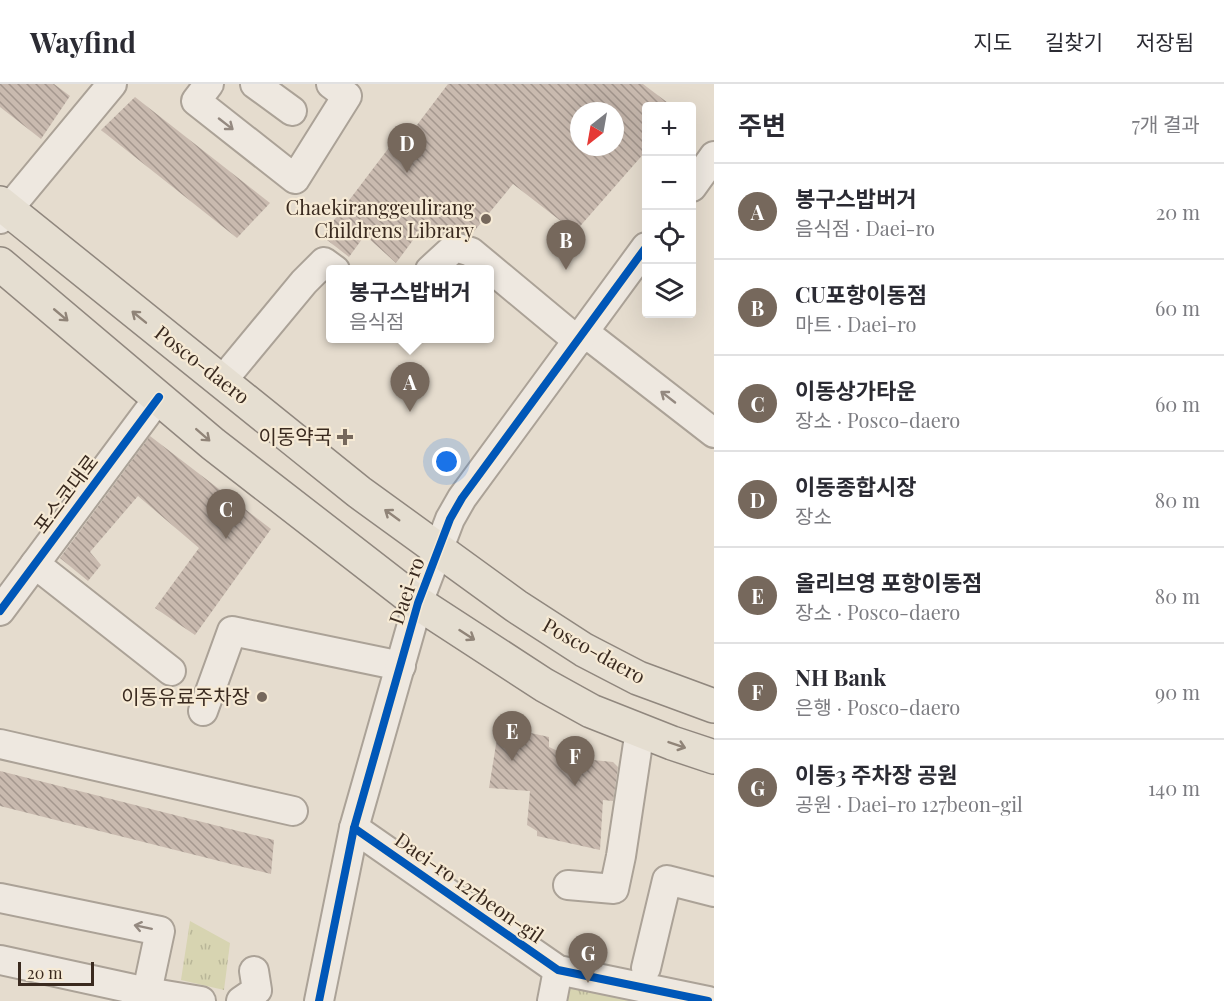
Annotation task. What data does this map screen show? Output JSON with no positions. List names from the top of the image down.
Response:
{
  "streets": {
    "main road": ["Posco-daero"],
    "street": ["포스코대로", "Daei-ro", "Daei-ro 127beon-gil"]
  },
  "crossings": [
    ["Posco-daero", "Daei-ro"],
    ["Daei-ro", "Daei-ro 127beon-gil"]
  ],
  "places": {
    "other": ["Chaekiranggeulirang Childrens Library", "이동유료주차장"],
    "health": ["이동약국"]
  },
  "scale_bar": "20 m",
  "north": "bottom left",
  "page": {
    "header": "Wayfind",
    "nav": ["지도", "길찾기", "저장됨"],
    "heading": ["주변", "7개 결과"],
    "map_buttons": ["+", "−"],
    "pins": [
      "D",
      "B",
      "A",
      "C",
      "E",
      "F",
      "G"
    ],
    "list": [
      {
        "mark": "A",
        "name": "봉구스밥버거",
        "note": "음식점 · Daei-ro",
        "value": "20 m"
      },
      {
        "mark": "B",
        "name": "CU포항이동점",
        "note": "마트 · Daei-ro",
        "value": "60 m"
      },
      {
        "mark": "C",
        "name": "이동상가타운",
        "note": "장소 · Posco-daero",
        "value": "60 m"
      },
      {
        "mark": "D",
        "name": "이동종합시장",
        "note": "장소",
        "value": "80 m"
      },
      {
        "mark": "E",
        "name": "올리브영 포항이동점",
        "note": "장소 · Posco-daero",
        "value": "80 m"
      },
      {
        "mark": "F",
        "name": "NH Bank",
        "note": "은행 · Posco-daero",
        "value": "90 m"
      },
      {
        "mark": "G",
        "name": "이동3 주차장 공원",
        "note": "공원 · Daei-ro 127beon-gil",
        "value": "140 m"
      }
    ],
    "popup": ["봉구스밥버거", "음식점"],
    "scale": "20 m"
  }
}
